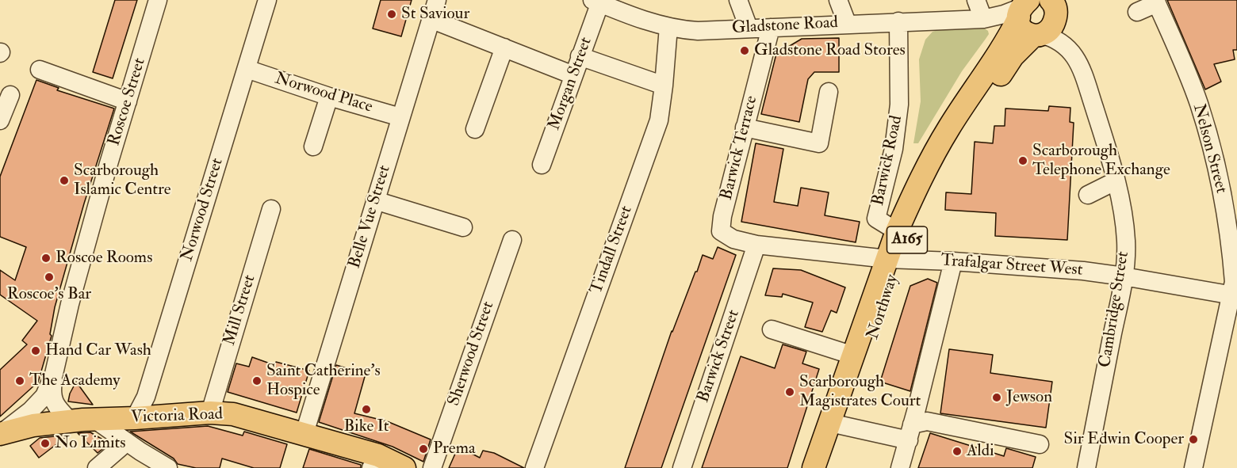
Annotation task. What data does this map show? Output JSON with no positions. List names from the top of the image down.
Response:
{
  "streets": {
    "main road": ["A165", "Northway", "Victoria Road"],
    "street": [
      "Gladstone Road",
      "Morgan Street",
      "Norwood Place",
      "Roscoe Street",
      "Barwick Terrace",
      "Nelson Street",
      "Barwick Road",
      "Norwood Street",
      "Belle Vue Street",
      "Tindall Street",
      "Trafalgar Street West",
      "Cambridge Street",
      "Mill Street",
      "Sherwood Street",
      "Barwick Street"
    ]
  },
  "crossings": [
    ["Gladstone Road", "Morgan Street"],
    ["Gladstone Road", "Barwick Terrace"],
    ["Gladstone Road", "Barwick Road"],
    ["Gladstone Road", "A165"],
    ["Gladstone Road", "Tindall Street"],
    ["Gladstone Road", "Northway"],
    ["Gladstone Road", "Cambridge Street"],
    ["Norwood Place", "Norwood Street"],
    ["Norwood Place", "Belle Vue Street"],
    ["Roscoe Street", "Victoria Road"],
    ["Barwick Terrace", "Trafalgar Street West"],
    ["Barwick Terrace", "Barwick Street"],
    ["Nelson Street", "Trafalgar Street West"],
    ["Barwick Road", "Northway"],
    ["Norwood Street", "Victoria Road"],
    ["Belle Vue Street", "Victoria Road"],
    ["A165", "Northway"],
    ["A165", "Cambridge Street"],
    ["Trafalgar Street West", "Northway"],
    ["Trafalgar Street West", "Cambridge Street"],
    ["Trafalgar Street West", "Barwick Street"],
    ["Northway", "Cambridge Street"],
    ["Mill Street", "Victoria Road"]
  ],
  "places": [
    "St Saviour",
    "Gladstone Road Stores",
    "Scarborough Telephone Exchange",
    "Scarborough Islamic Centre",
    "Roscoe Rooms",
    "Roscoe's Bar",
    "Hand Car Wash",
    "The Academy",
    "Saint Catherine's Hospice",
    "Scarborough Magistrates Court",
    "Jewson",
    "Bike It",
    "Sir Edwin Cooper",
    "No Limits",
    "Prema",
    "Aldi"
  ]
}
